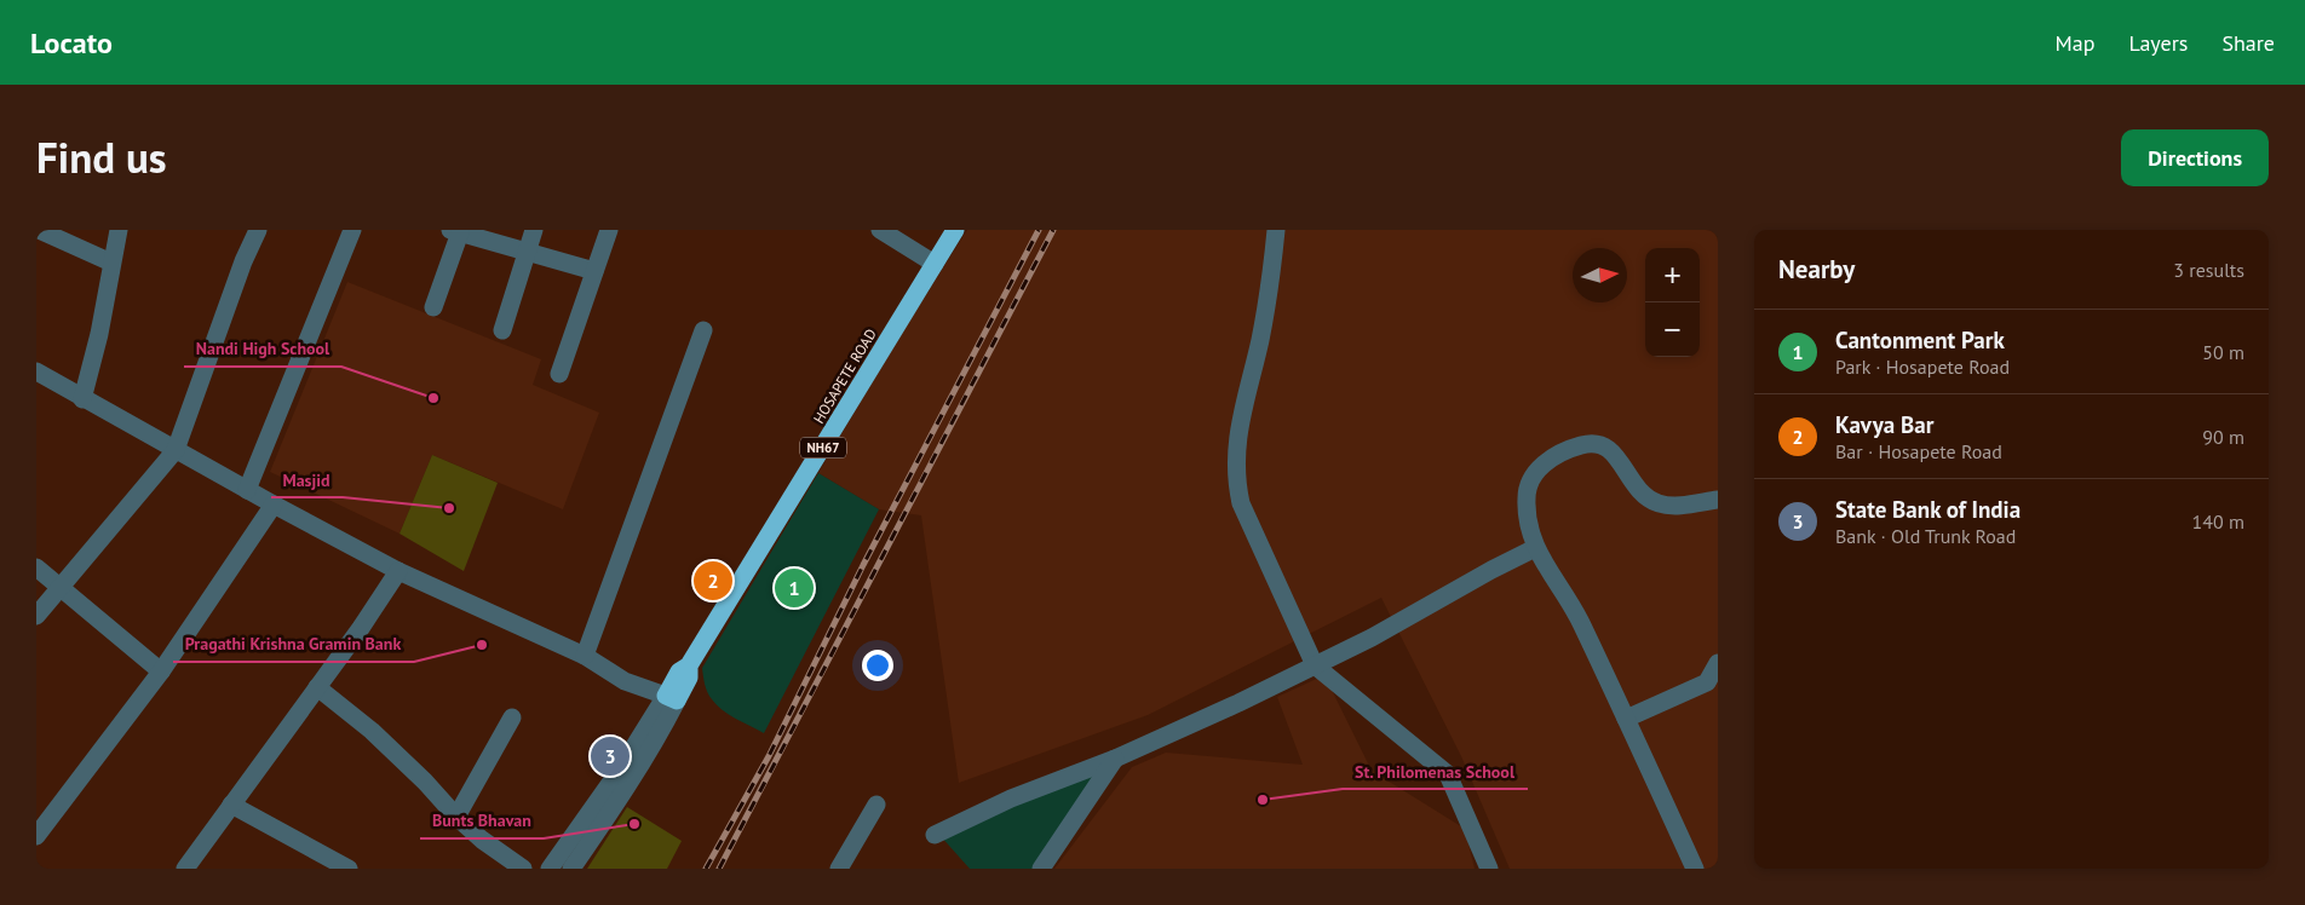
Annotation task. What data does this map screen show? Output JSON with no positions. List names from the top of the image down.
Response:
{
  "streets": {
    "highway": ["HOSAPETE ROAD", "NH67"]
  },
  "places": [
    "Nandi High School",
    "Masjid",
    "Pragathi Krishna Gramin Bank",
    "St. Philomenas School",
    "Bunts Bhavan"
  ],
  "north": "right",
  "page": {
    "header": "Locato",
    "nav": ["Map", "Layers", "Share"],
    "title": "Find us",
    "buttons": "Directions",
    "heading": ["Nearby", "3 results"],
    "map_buttons": ["+", "−"],
    "list": [
      {
        "mark": "1",
        "name": "Cantonment Park",
        "note": "Park · Hosapete Road",
        "value": "50 m"
      },
      {
        "mark": "2",
        "name": "Kavya Bar",
        "note": "Bar · Hosapete Road",
        "value": "90 m"
      },
      {
        "mark": "3",
        "name": "State Bank of India",
        "note": "Bank · Old Trunk Road",
        "value": "140 m"
      }
    ],
    "pins": ["2", "1", "3"]
  }
}
